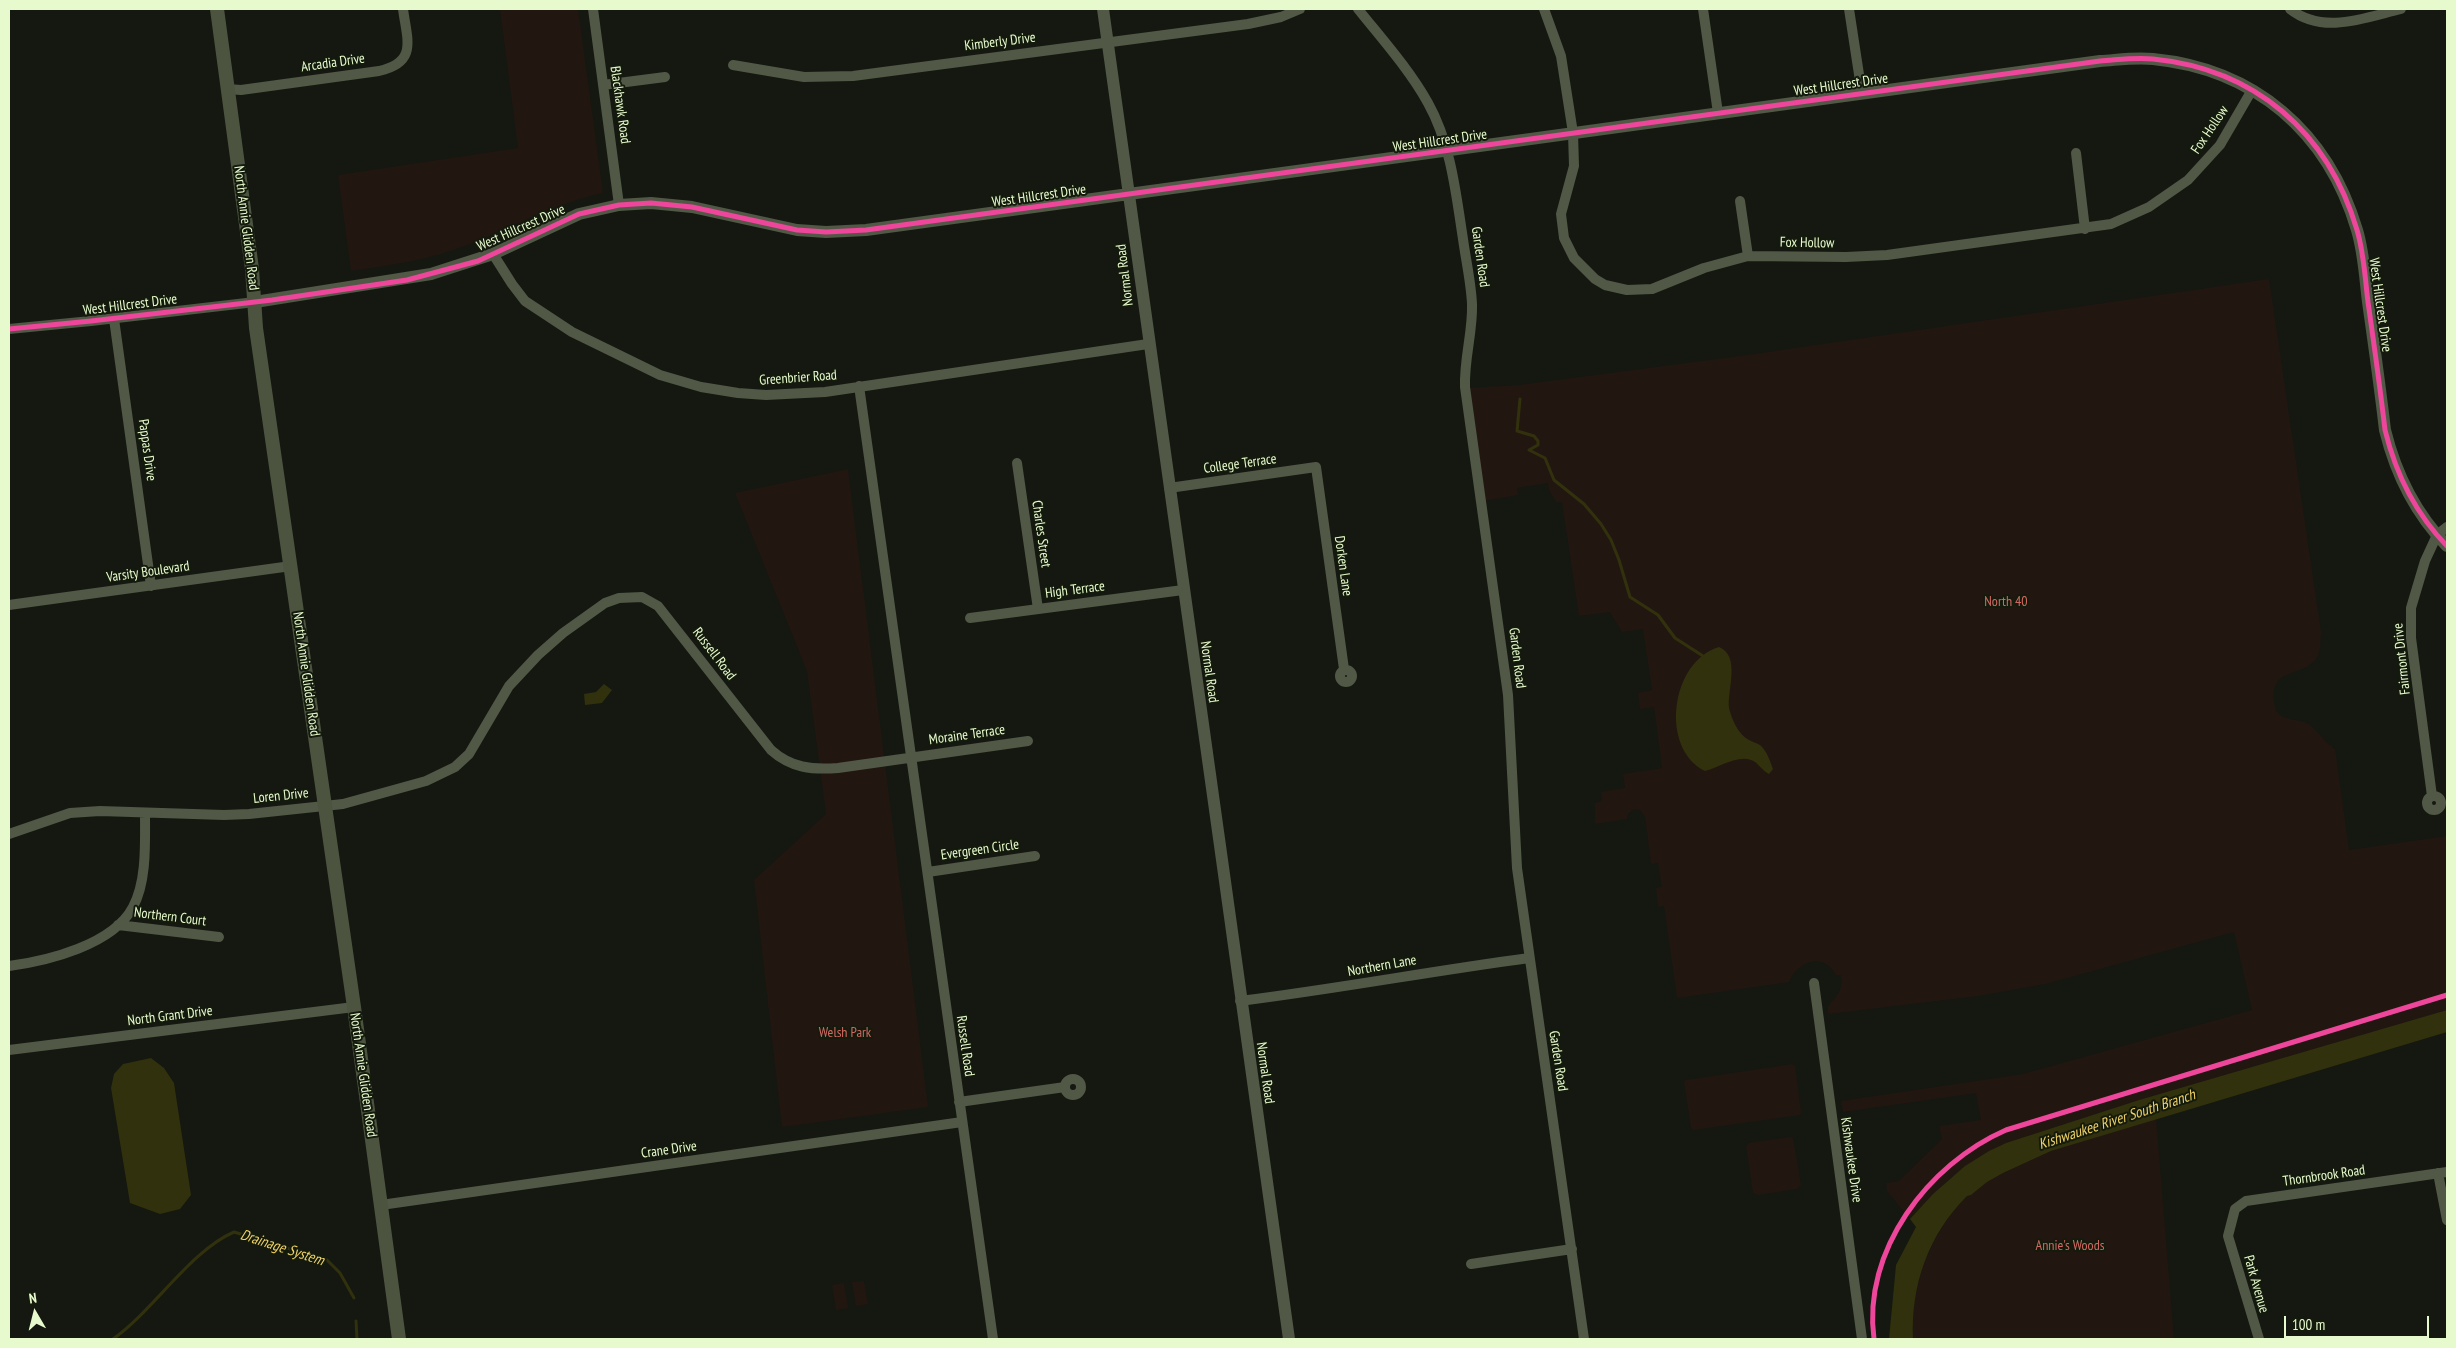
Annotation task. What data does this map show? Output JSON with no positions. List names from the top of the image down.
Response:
{
  "streets": {
    "main road": ["North Annie Glidden Road"],
    "street": [
      "Kimberly Drive",
      "Arcadia Drive",
      "West Hillcrest Drive",
      "Blackhawk Road",
      "Fox Hollow",
      "Garden Road",
      "Normal Road",
      "Greenbrier Road",
      "Pappas Drive",
      "College Terrace",
      "Charles Street",
      "Dorken Lane",
      "Varsity Boulevard",
      "High Terrace",
      "Russell Road",
      "Fairmont Drive",
      "Moraine Terrace",
      "Loren Drive",
      "Evergreen Circle",
      "Northern Court",
      "Northern Lane",
      "North Grant Drive",
      "Crane Drive",
      "Kishwaukee Drive",
      "Thornbrook Road",
      "Park Avenue"
    ]
  },
  "crossings": [
    ["Kimberly Drive", "Normal Road"],
    ["Arcadia Drive", "North Annie Glidden Road"],
    ["West Hillcrest Drive", "Blackhawk Road"],
    ["West Hillcrest Drive", "Fox Hollow"],
    ["West Hillcrest Drive", "North Annie Glidden Road"],
    ["West Hillcrest Drive", "Garden Road"],
    ["West Hillcrest Drive", "Normal Road"],
    ["West Hillcrest Drive", "Greenbrier Road"],
    ["West Hillcrest Drive", "Pappas Drive"],
    ["West Hillcrest Drive", "Fairmont Drive"],
    ["North Annie Glidden Road", "Varsity Boulevard"],
    ["North Annie Glidden Road", "Loren Drive"],
    ["North Annie Glidden Road", "North Grant Drive"],
    ["North Annie Glidden Road", "Crane Drive"],
    ["Garden Road", "Northern Lane"],
    ["Normal Road", "Greenbrier Road"],
    ["Normal Road", "College Terrace"],
    ["Normal Road", "High Terrace"],
    ["Normal Road", "Northern Lane"],
    ["Greenbrier Road", "Russell Road"],
    ["Pappas Drive", "Varsity Boulevard"],
    ["College Terrace", "Dorken Lane"],
    ["Charles Street", "High Terrace"],
    ["Russell Road", "Moraine Terrace"],
    ["Russell Road", "Loren Drive"],
    ["Russell Road", "Evergreen Circle"],
    ["Russell Road", "Crane Drive"],
    ["Thornbrook Road", "Park Avenue"]
  ],
  "water": ["Kishwaukee River South Branch", "Drainage System"],
  "parks": ["North 40", "Welsh Park", "Annie's Woods"],
  "scale_bar": "100 m",
  "north": "top"
}
